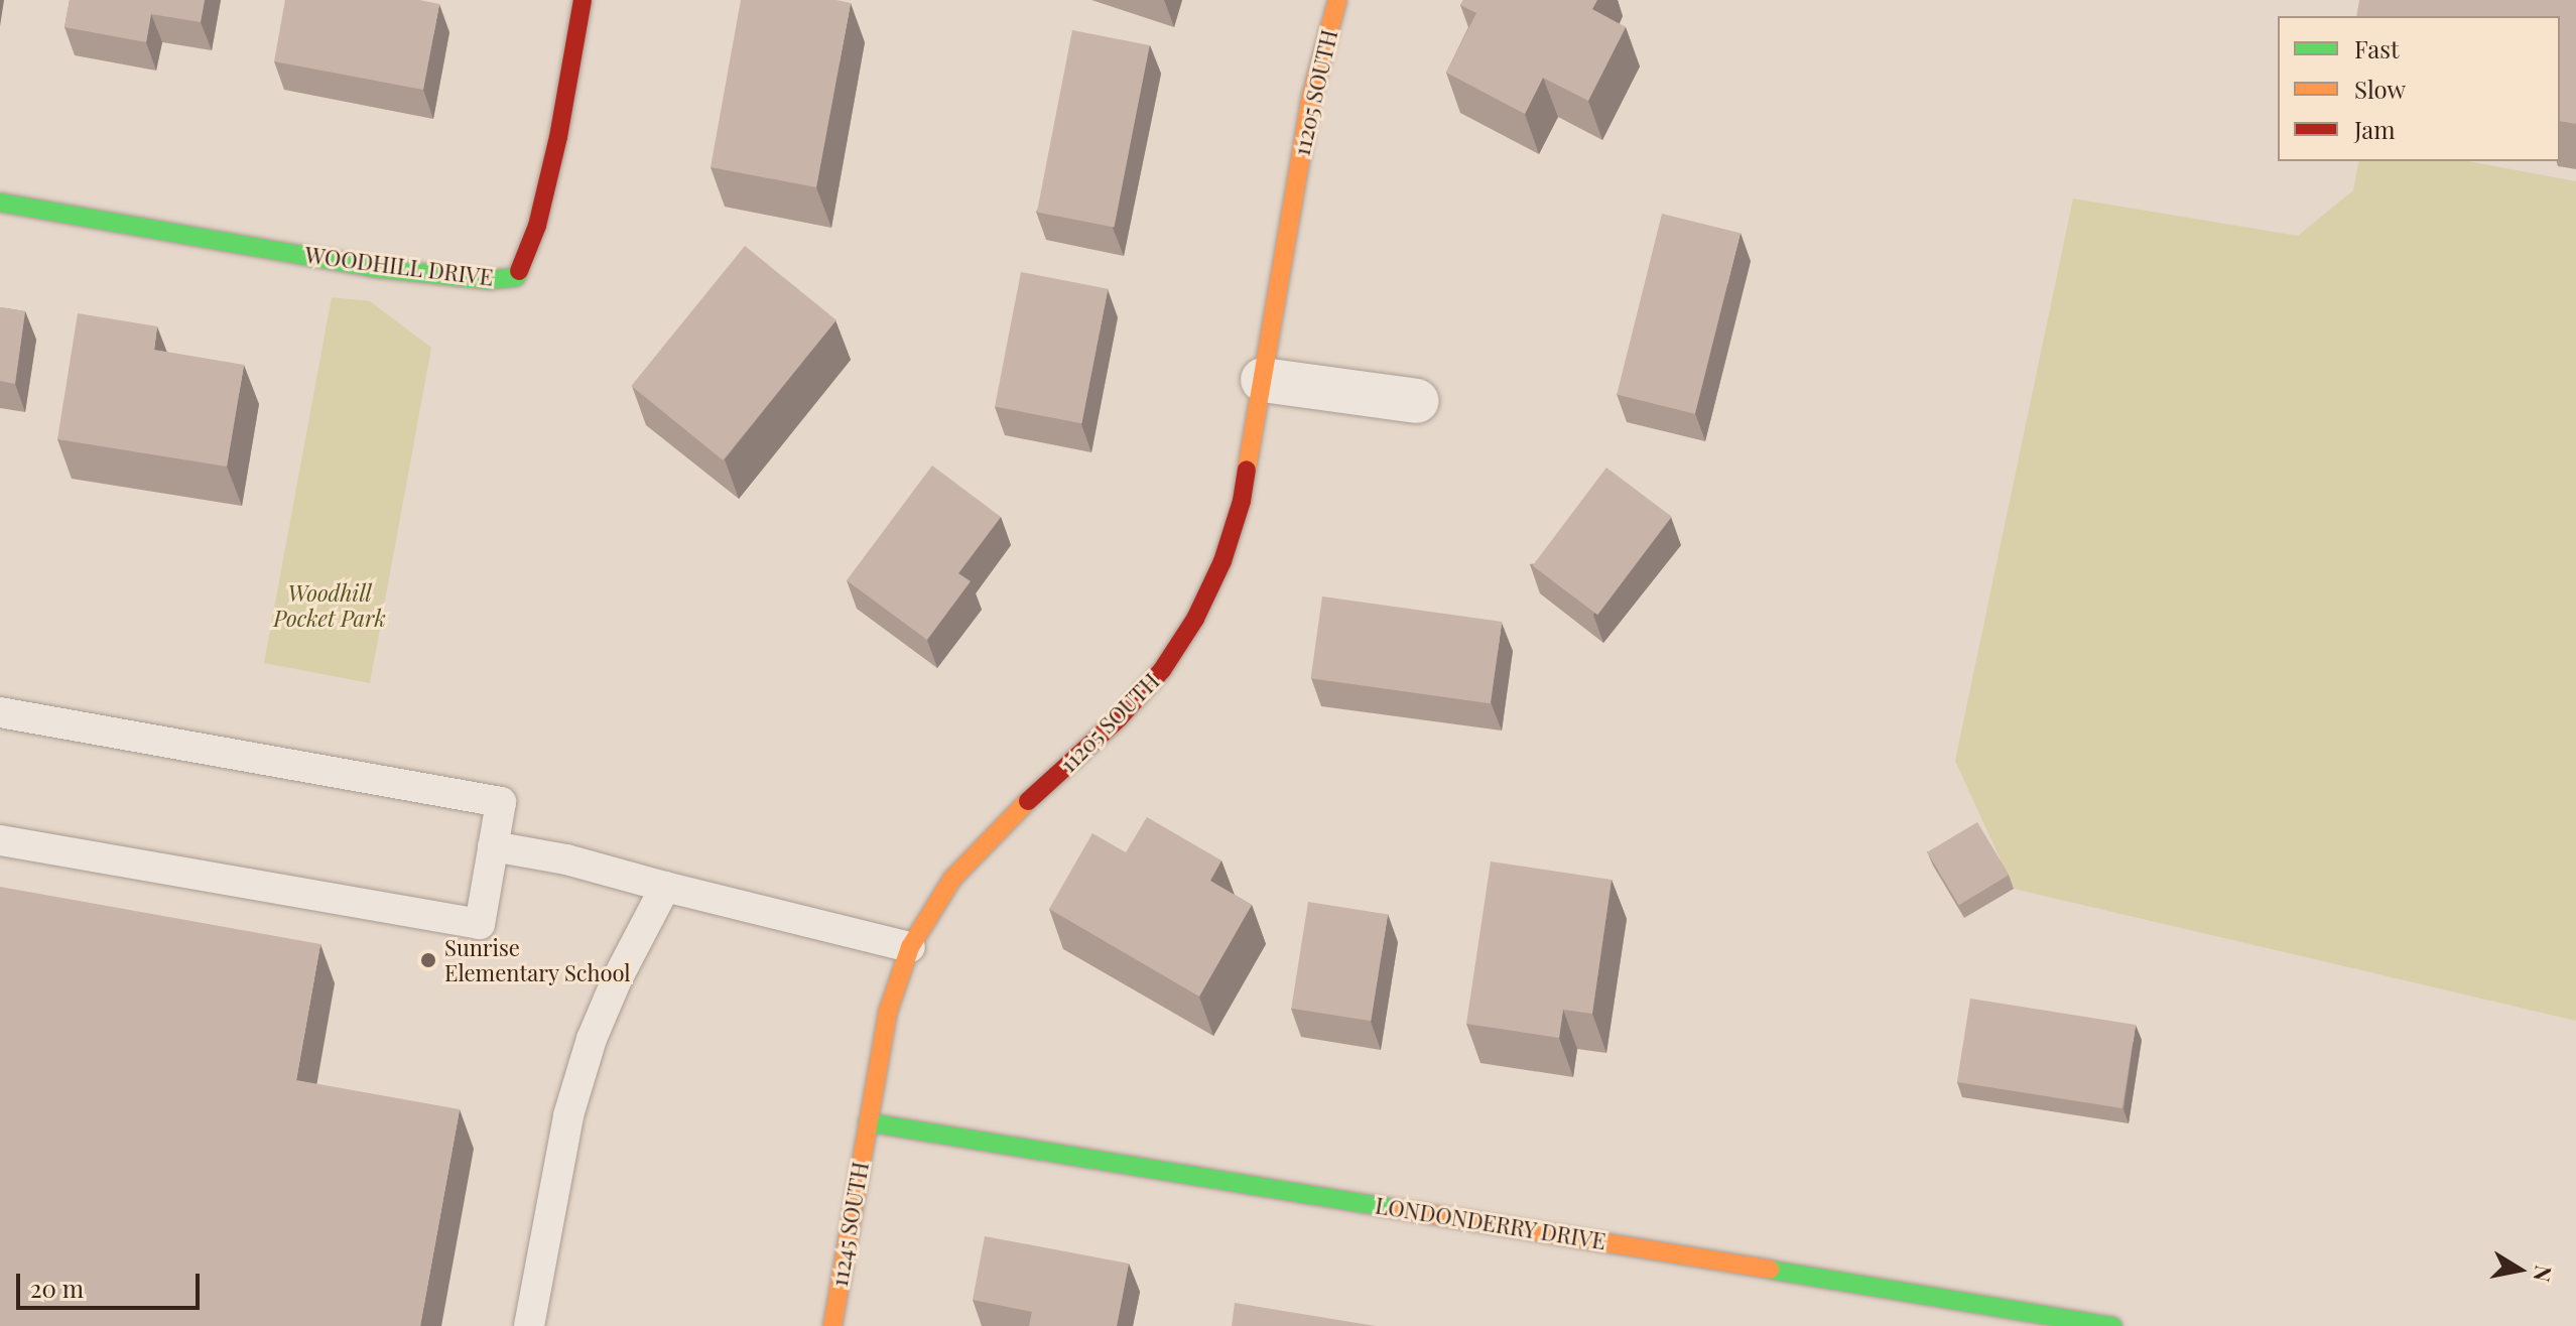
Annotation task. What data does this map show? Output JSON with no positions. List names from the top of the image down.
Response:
{
  "streets": {
    "street": [
      "11205 SOUTH",
      "WOODHILL DRIVE",
      "LONDONDERRY DRIVE",
      "11245 SOUTH"
    ]
  },
  "crossings": [
    ["11205 SOUTH", "LONDONDERRY DRIVE"],
    ["11205 SOUTH", "11245 SOUTH"],
    ["LONDONDERRY DRIVE", "11245 SOUTH"]
  ],
  "parks": ["Woodhill Pocket Park"],
  "places": ["Sunrise Elementary School"],
  "legend": ["Fast", "Slow", "Jam"],
  "scale_bar": "20 m",
  "north": "right"
}
